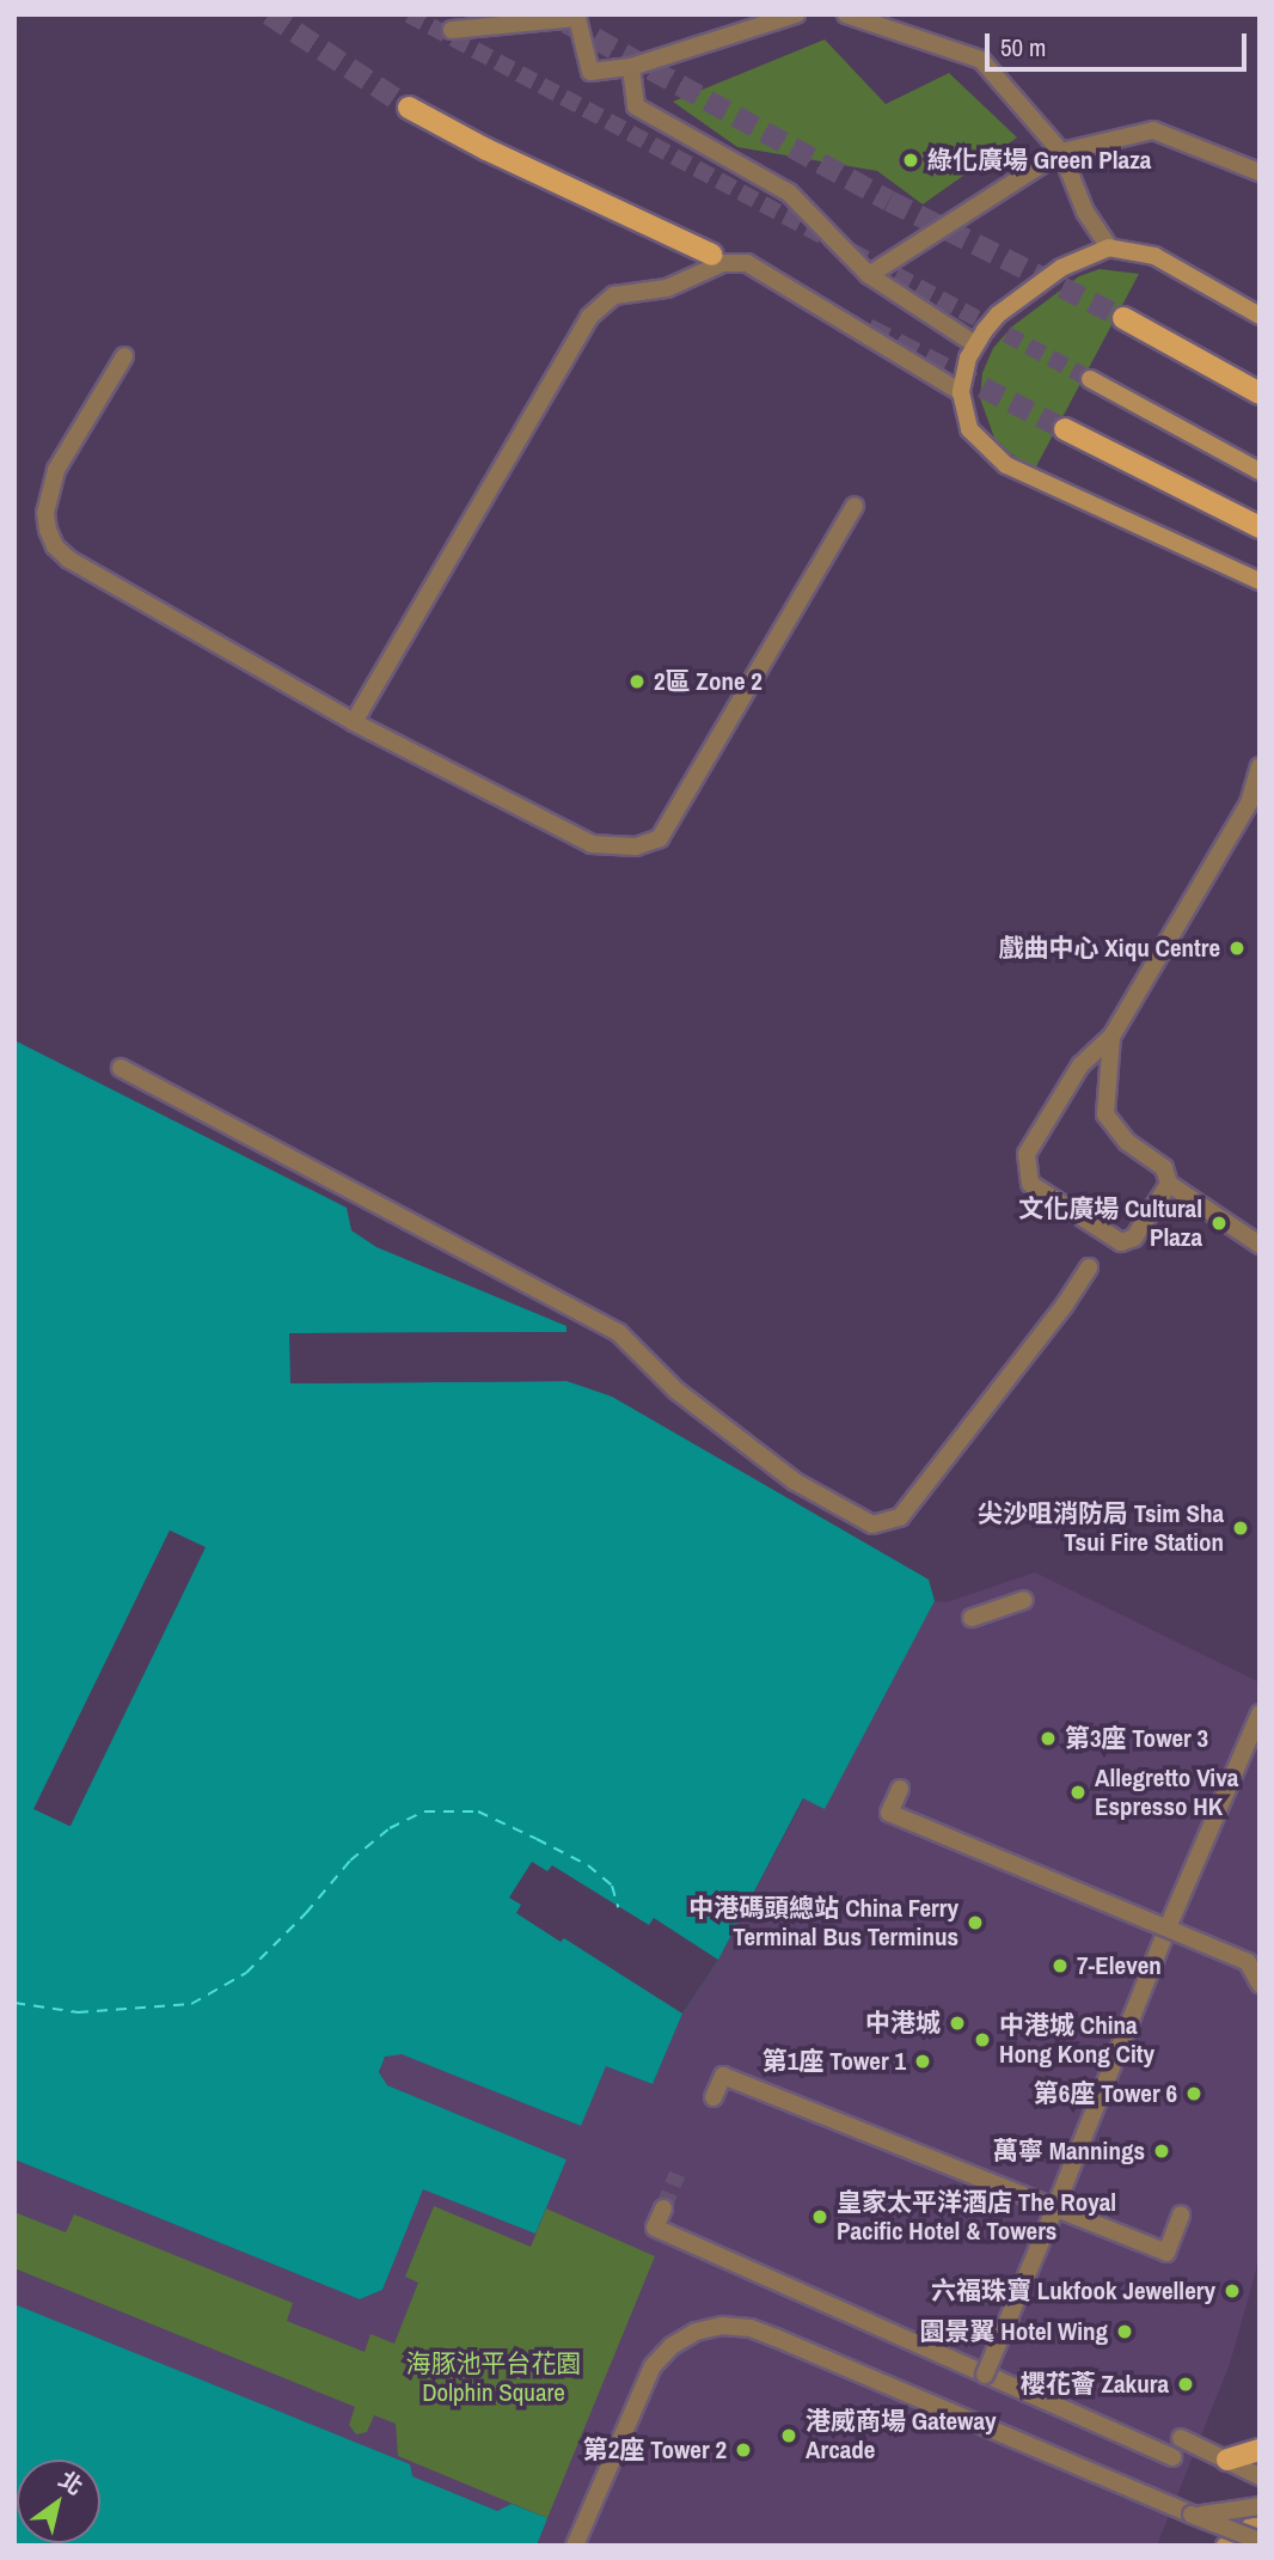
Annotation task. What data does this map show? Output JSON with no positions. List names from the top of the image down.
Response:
{
  "parks": ["海豚池平台花園 Dolphin Square"],
  "places": [
    "綠化廣場 Green Plaza",
    "2區 Zone 2",
    "戲曲中心 Xiqu Centre",
    "文化廣場 Cultural Plaza",
    "尖沙咀消防局 Tsim Sha Tsui Fire Station",
    "第3座 Tower 3",
    "Allegretto Viva Espresso HK",
    "中港碼頭總站 China Ferry Terminal Bus Terminus",
    "7-Eleven",
    "中港城",
    "中港城 China Hong Kong City",
    "第1座 Tower 1",
    "第6座 Tower 6",
    "萬寧 Mannings",
    "皇家太平洋酒店 The Royal Pacific Hotel & Towers",
    "六福珠寶 Lukfook Jewellery",
    "園景翼 Hotel Wing",
    "櫻花薈 Zakura",
    "港威商場 Gateway Arcade",
    "第2座 Tower 2"
  ],
  "scale_bar": "50 m",
  "north": "top right"
}
